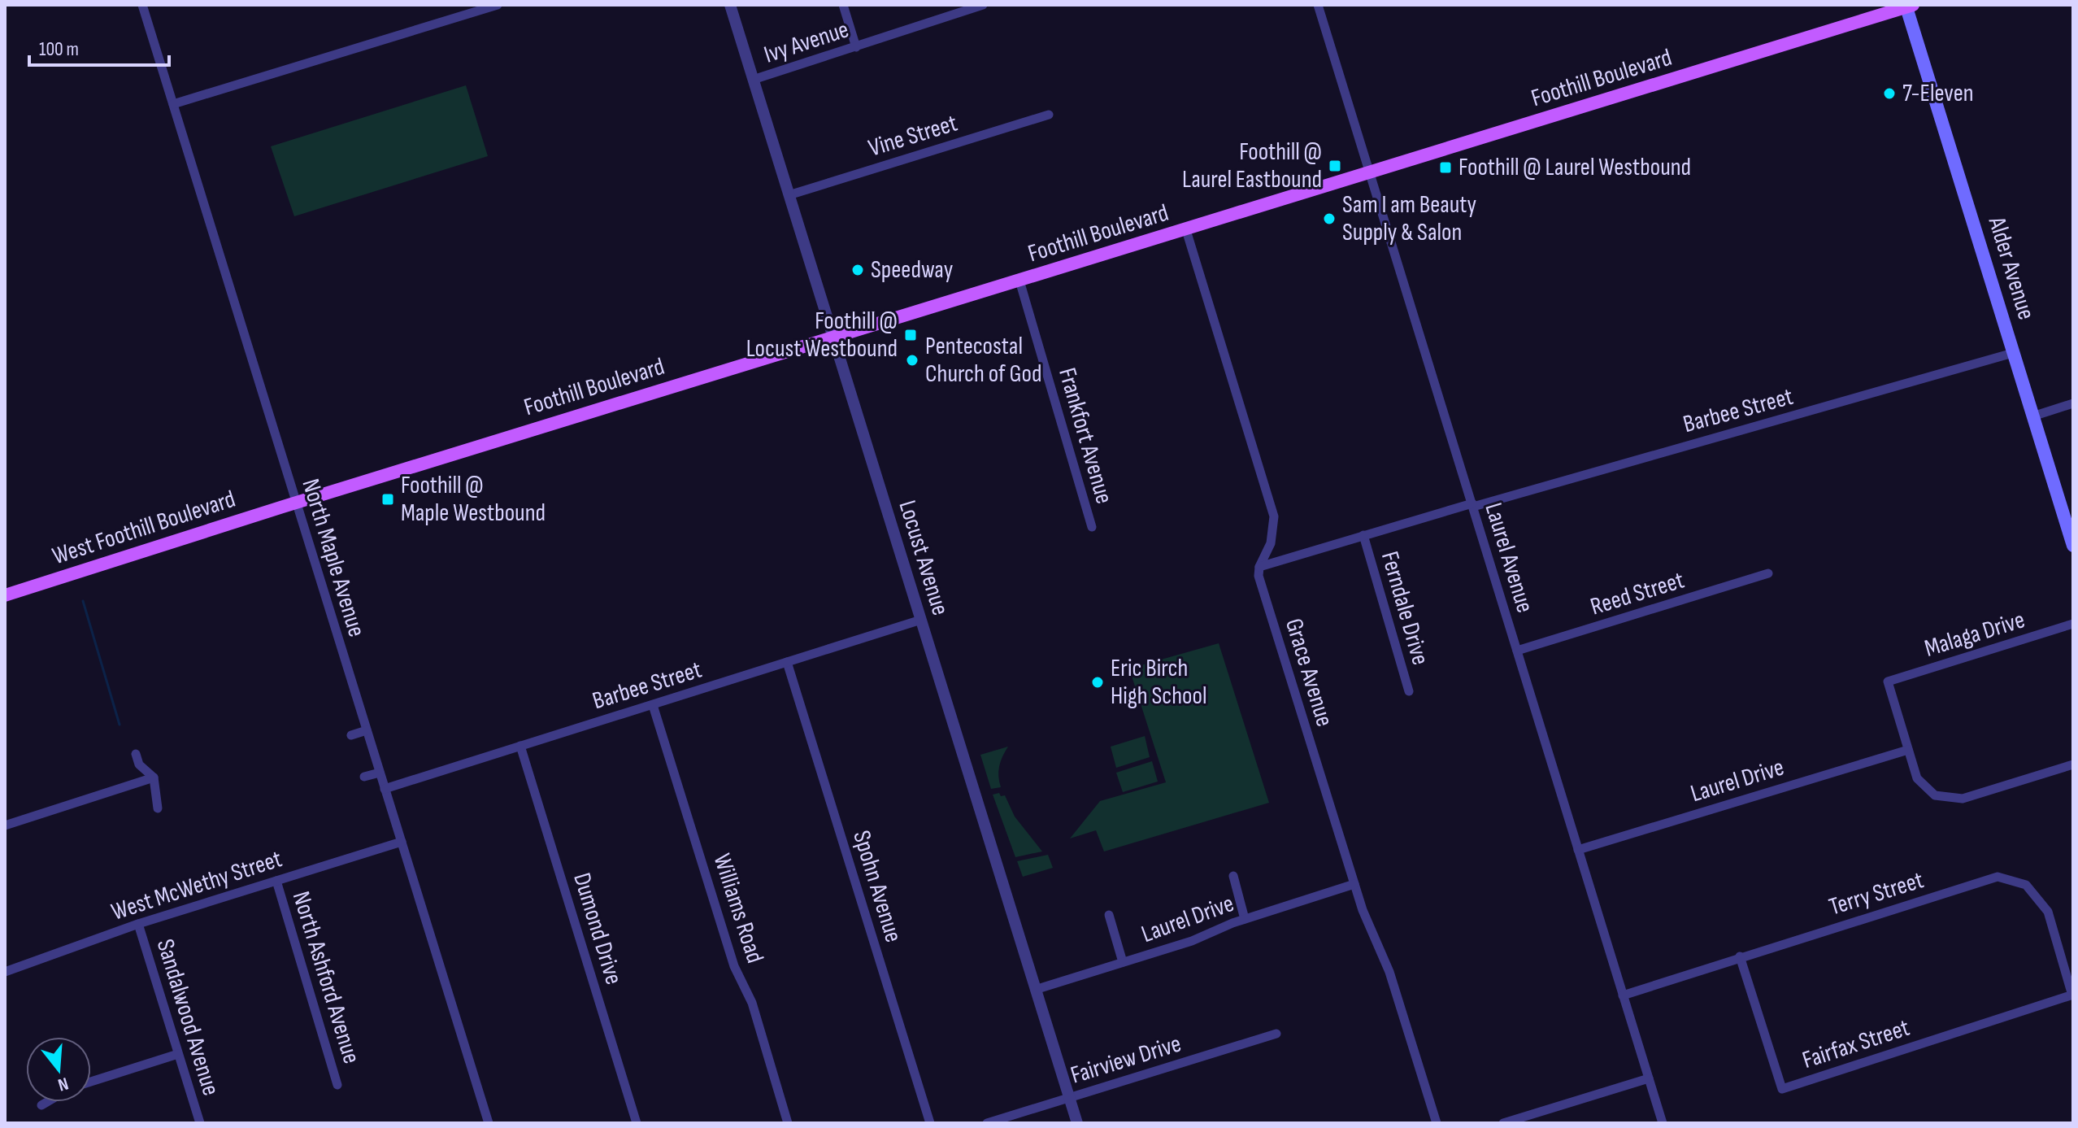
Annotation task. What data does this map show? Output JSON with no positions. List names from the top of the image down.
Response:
{
  "streets": {
    "main road": ["Foothill Boulevard", "Alder Avenue", "West Foothill Boulevard"],
    "street": [
      "Ivy Avenue",
      "Vine Street",
      "Barbee Street",
      "Frankfort Avenue",
      "North Maple Avenue",
      "Locust Avenue",
      "Laurel Avenue",
      "Reed Street",
      "Ferndale Drive",
      "Malaga Drive",
      "Grace Avenue",
      "Laurel Drive",
      "West McWethy Street",
      "Spohn Avenue",
      "Terry Street",
      "Williams Road",
      "Dumond Drive",
      "North Ashford Avenue",
      "Sandalwood Avenue",
      "Fairfax Street",
      "Fairview Drive"
    ]
  },
  "crossings": [
    ["Ivy Avenue", "Locust Avenue"],
    ["Foothill Boulevard", "Alder Avenue"],
    ["Foothill Boulevard", "Frankfort Avenue"],
    ["Foothill Boulevard", "West Foothill Boulevard"],
    ["Foothill Boulevard", "North Maple Avenue"],
    ["Foothill Boulevard", "Locust Avenue"],
    ["Foothill Boulevard", "Laurel Avenue"],
    ["Vine Street", "Locust Avenue"],
    ["Alder Avenue", "Barbee Street"],
    ["Barbee Street", "North Maple Avenue"],
    ["Barbee Street", "Locust Avenue"],
    ["Barbee Street", "Laurel Avenue"],
    ["Barbee Street", "Ferndale Drive"],
    ["Barbee Street", "Grace Avenue"],
    ["Barbee Street", "Spohn Avenue"],
    ["Barbee Street", "Williams Road"],
    ["Barbee Street", "Dumond Drive"],
    ["West Foothill Boulevard", "North Maple Avenue"],
    ["North Maple Avenue", "West McWethy Street"],
    ["Locust Avenue", "Laurel Drive"],
    ["Locust Avenue", "Fairview Drive"],
    ["Laurel Avenue", "Reed Street"],
    ["Laurel Avenue", "Laurel Drive"],
    ["Laurel Avenue", "Terry Street"],
    ["Malaga Drive", "Laurel Drive"],
    ["Grace Avenue", "Laurel Drive"],
    ["West McWethy Street", "North Ashford Avenue"],
    ["West McWethy Street", "Sandalwood Avenue"],
    ["Terry Street", "Fairfax Street"]
  ],
  "places": {
    "other": [
      "7-Eleven",
      "Sam I am Beauty Supply & Salon",
      "Speedway",
      "Pentecostal Church of God",
      "Eric Birch High School"
    ],
    "transit": [
      "Foothill @ Laurel Eastbound",
      "Foothill @ Laurel Westbound",
      "Foothill @ Locust Westbound",
      "Foothill @ Maple Westbound"
    ]
  },
  "scale_bar": "100 m",
  "north": "bottom"
}
